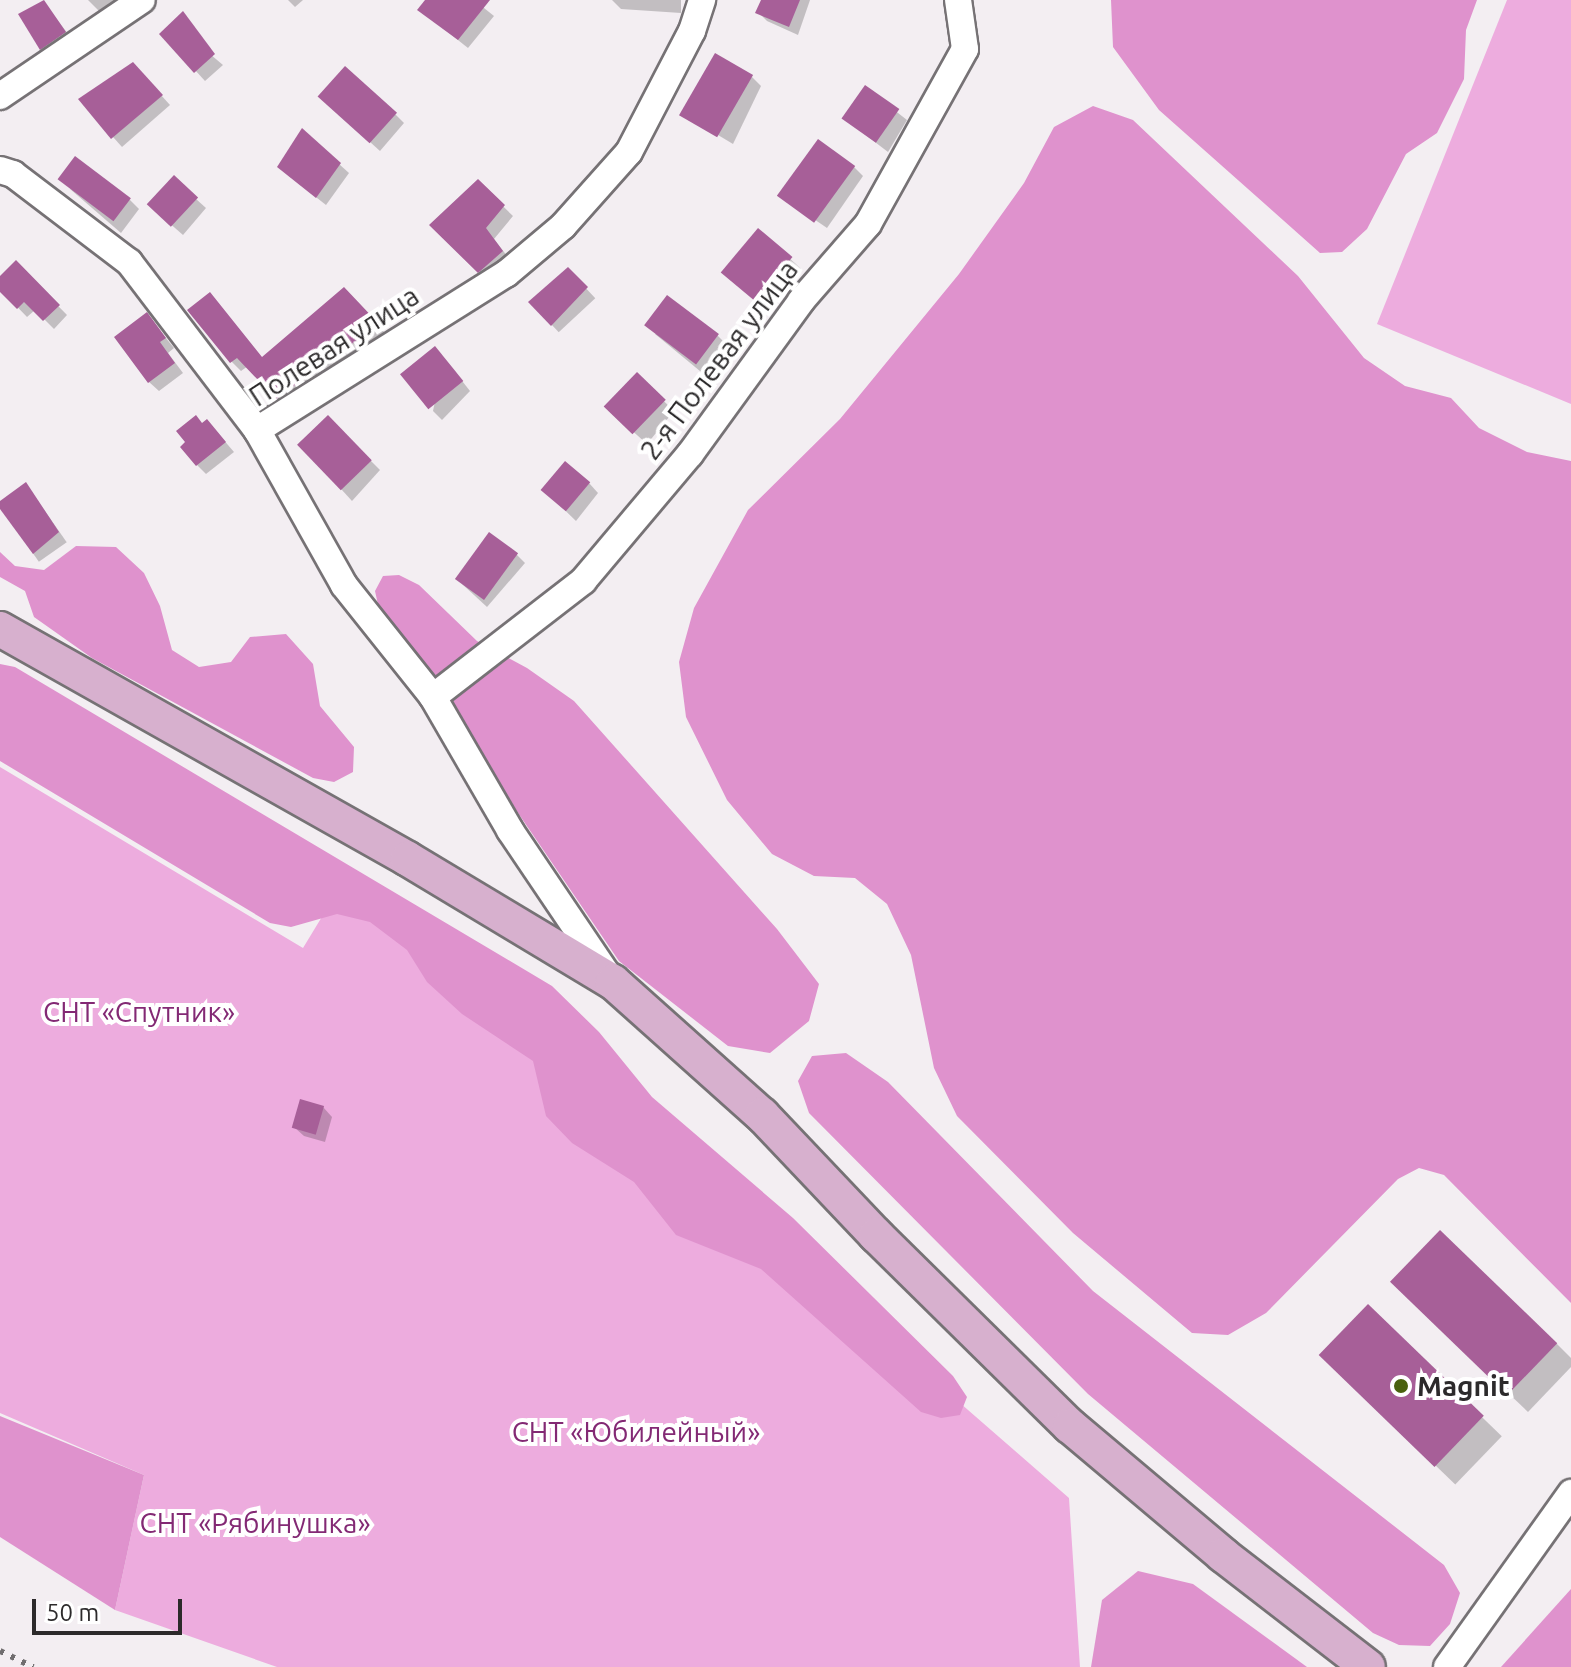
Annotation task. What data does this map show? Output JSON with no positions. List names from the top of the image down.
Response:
{
  "streets": {
    "street": ["Полевая улица", "2-я Полевая улица"]
  },
  "crossings": [
    ["Полевая улица", "2-я Полевая улица"]
  ],
  "parks": ["СНТ «Спутник»", "СНТ «Юбилейный»", "СНТ «Рябинушка»"],
  "places": ["Magnit"],
  "scale_bar": "50 m"
}
